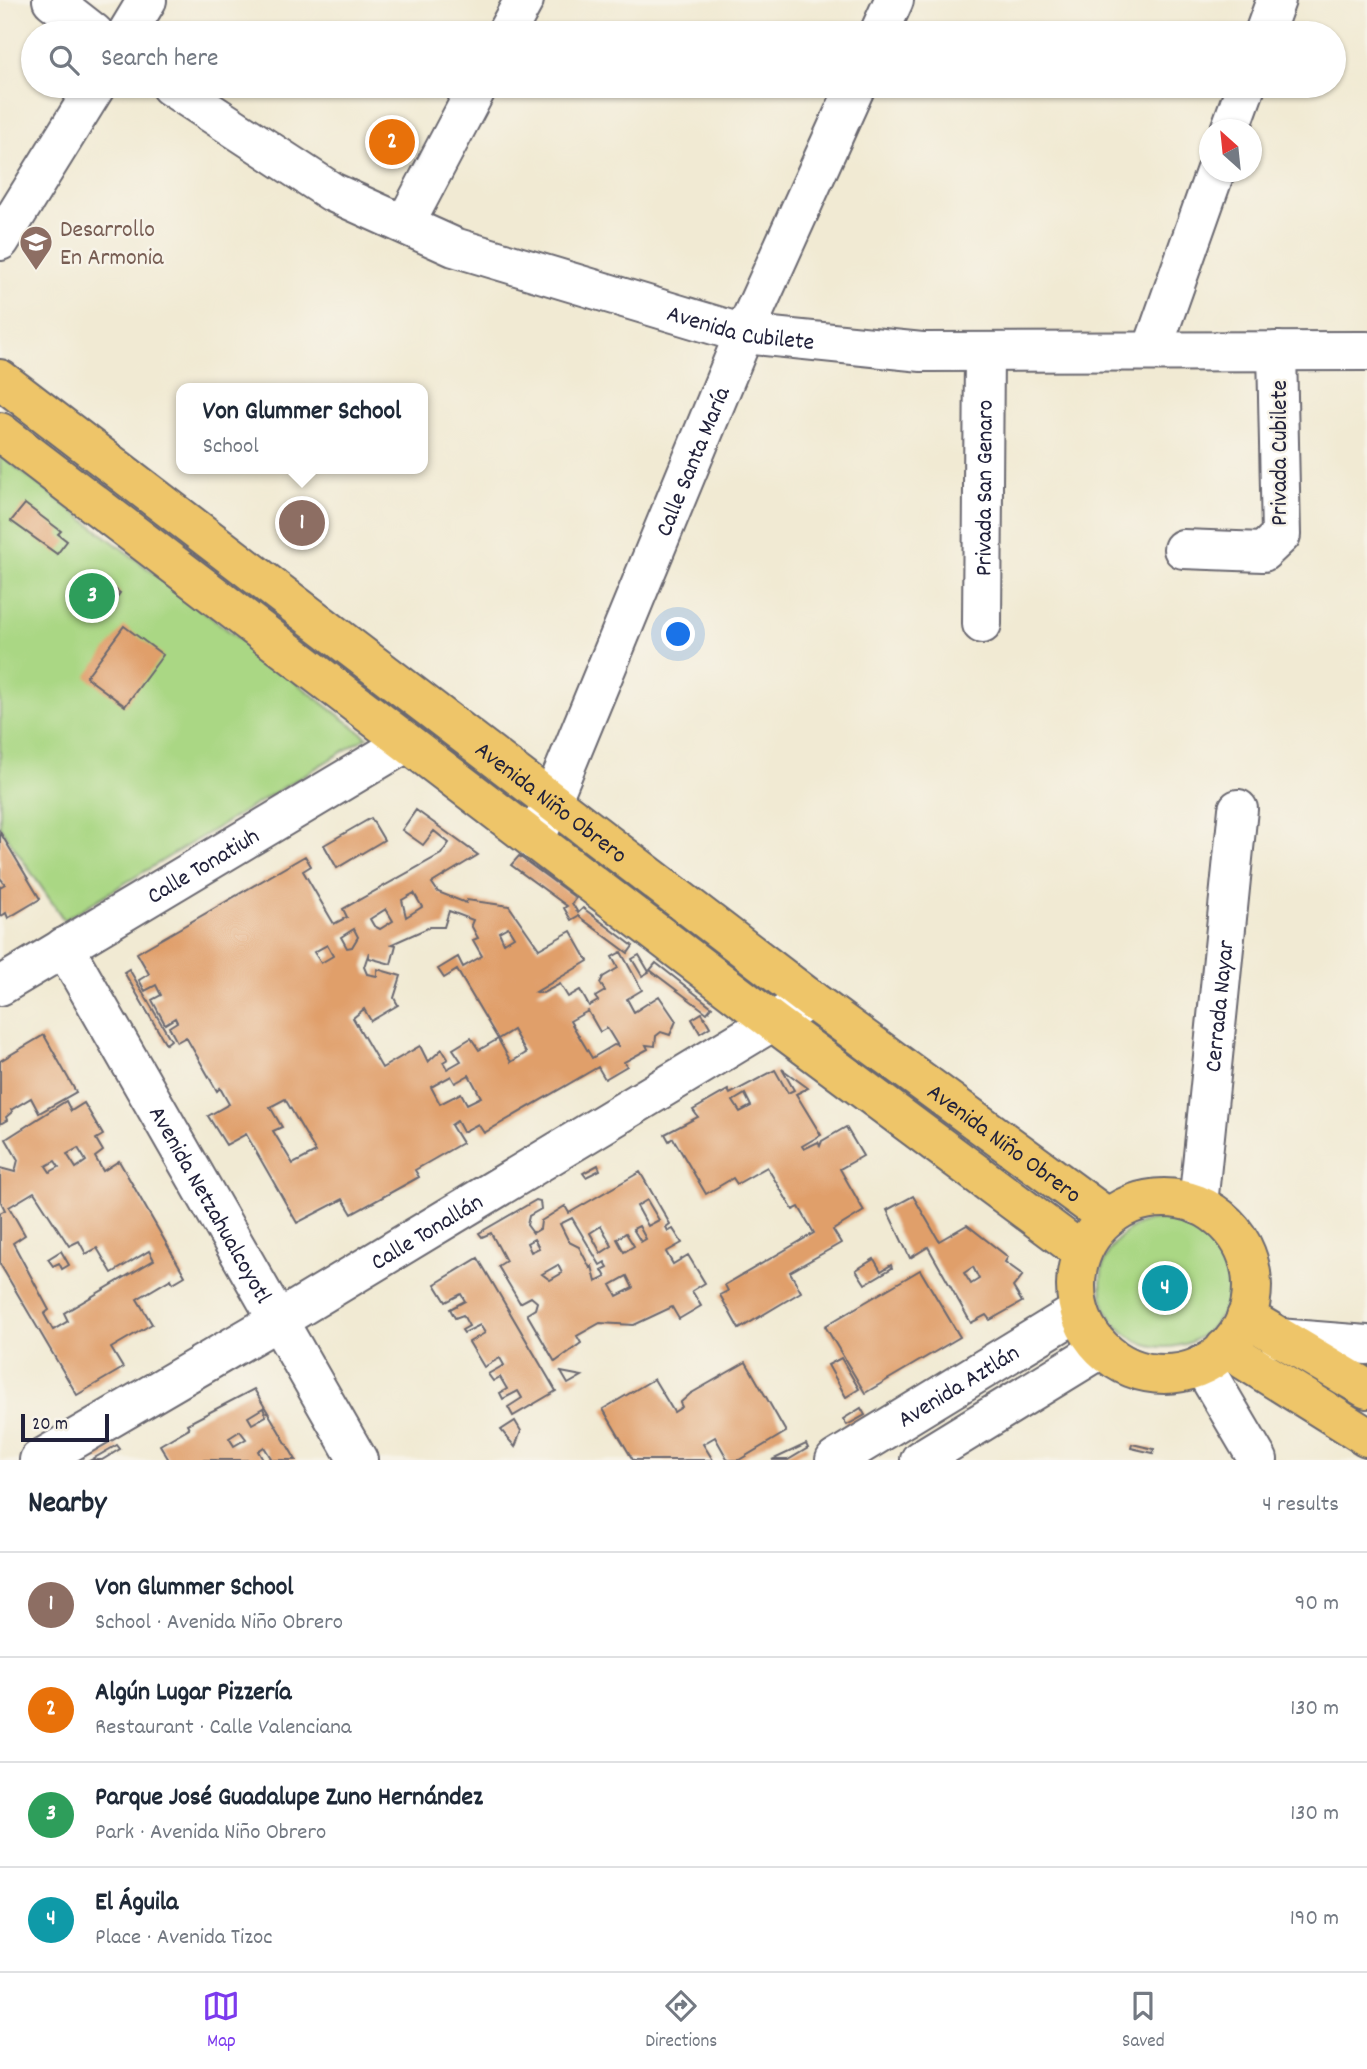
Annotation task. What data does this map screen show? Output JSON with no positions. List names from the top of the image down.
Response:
{
  "streets": {
    "main road": ["Avenida Niño Obrero"],
    "street": [
      "Avenida Cubilete",
      "Privada Cubilete",
      "Calle Santa María",
      "Privada San Genaro",
      "Calle Tonatiuh",
      "Cerrada Nayar",
      "Avenida Netzahualcoyotl",
      "Calle Tonallán",
      "Avenida Aztlán"
    ]
  },
  "crossings": [
    ["Avenida Cubilete", "Privada Cubilete"],
    ["Avenida Cubilete", "Calle Santa María"],
    ["Avenida Cubilete", "Privada San Genaro"],
    ["Calle Santa María", "Avenida Niño Obrero"],
    ["Avenida Niño Obrero", "Calle Tonatiuh"],
    ["Avenida Niño Obrero", "Cerrada Nayar"],
    ["Avenida Niño Obrero", "Calle Tonallán"],
    ["Avenida Niño Obrero", "Avenida Aztlán"],
    ["Calle Tonatiuh", "Avenida Netzahualcoyotl"],
    ["Cerrada Nayar", "Avenida Aztlán"],
    ["Avenida Netzahualcoyotl", "Calle Tonallán"]
  ],
  "places": {
    "school or university": ["Desarrollo En Armonia"]
  },
  "scale_bar": "20 m",
  "north": "top left",
  "page": {
    "search": "Search here",
    "pins": [
      "2",
      "1",
      "3",
      "4"
    ],
    "popup": ["Von Glummer School", "School"],
    "scale": "20 m",
    "heading": ["Nearby", "4 results"],
    "list": [
      {
        "mark": "1",
        "name": "Von Glummer School",
        "note": "School · Avenida Niño Obrero",
        "value": "90 m"
      },
      {
        "mark": "2",
        "name": "Algún Lugar Pizzería",
        "note": "Restaurant · Calle Valenciana",
        "value": "130 m"
      },
      {
        "mark": "3",
        "name": "Parque José Guadalupe Zuno Hernández",
        "note": "Park · Avenida Niño Obrero",
        "value": "130 m"
      },
      {
        "mark": "4",
        "name": "El Águila",
        "note": "Place · Avenida Tizoc",
        "value": "190 m"
      }
    ],
    "nav": ["Map", "Directions", "Saved"]
  }
}
